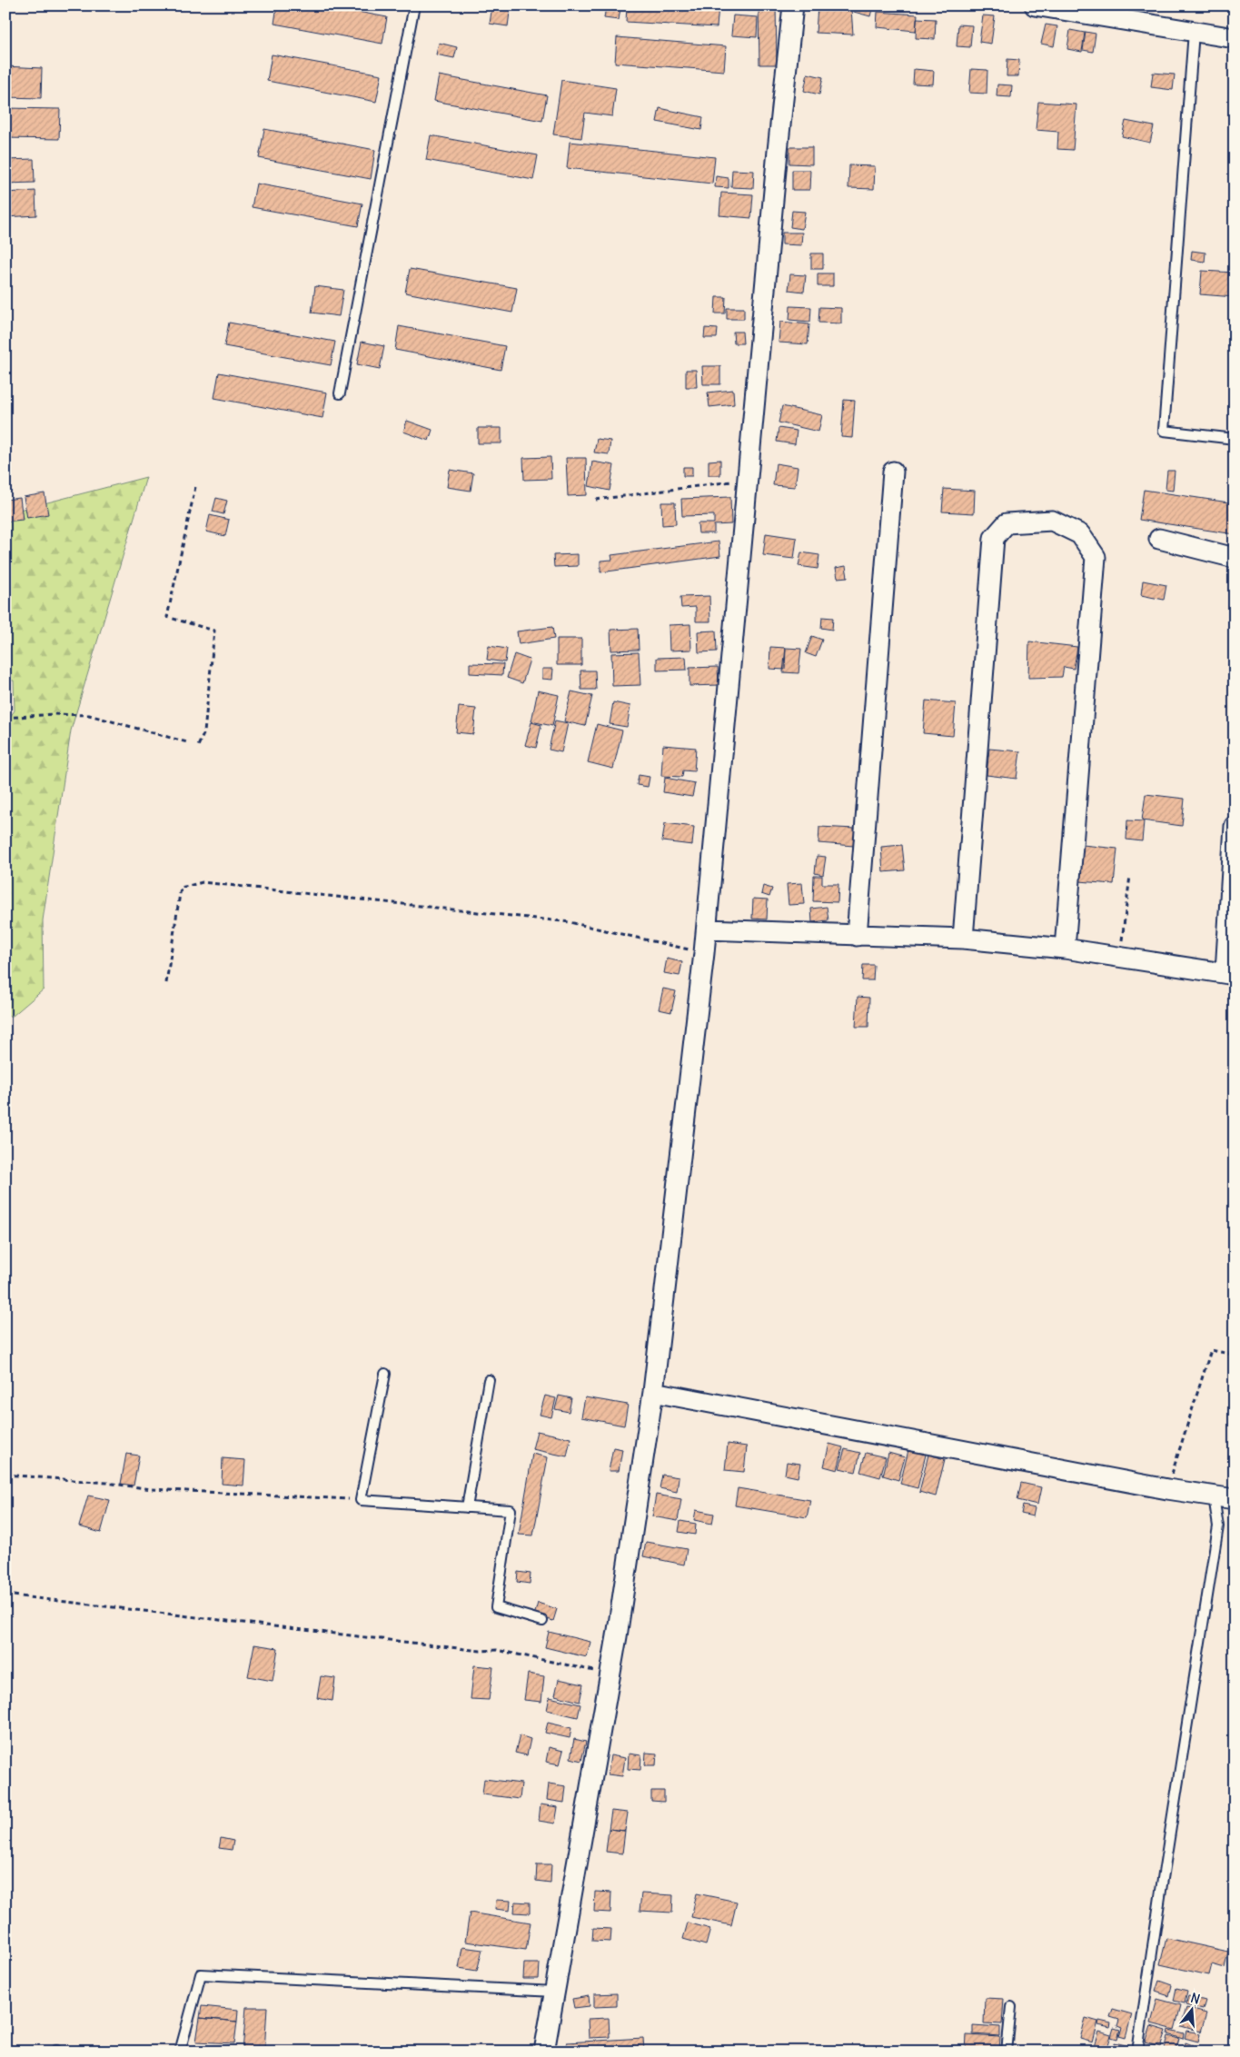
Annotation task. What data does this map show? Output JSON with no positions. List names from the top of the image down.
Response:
{
  "north": "top"
}
